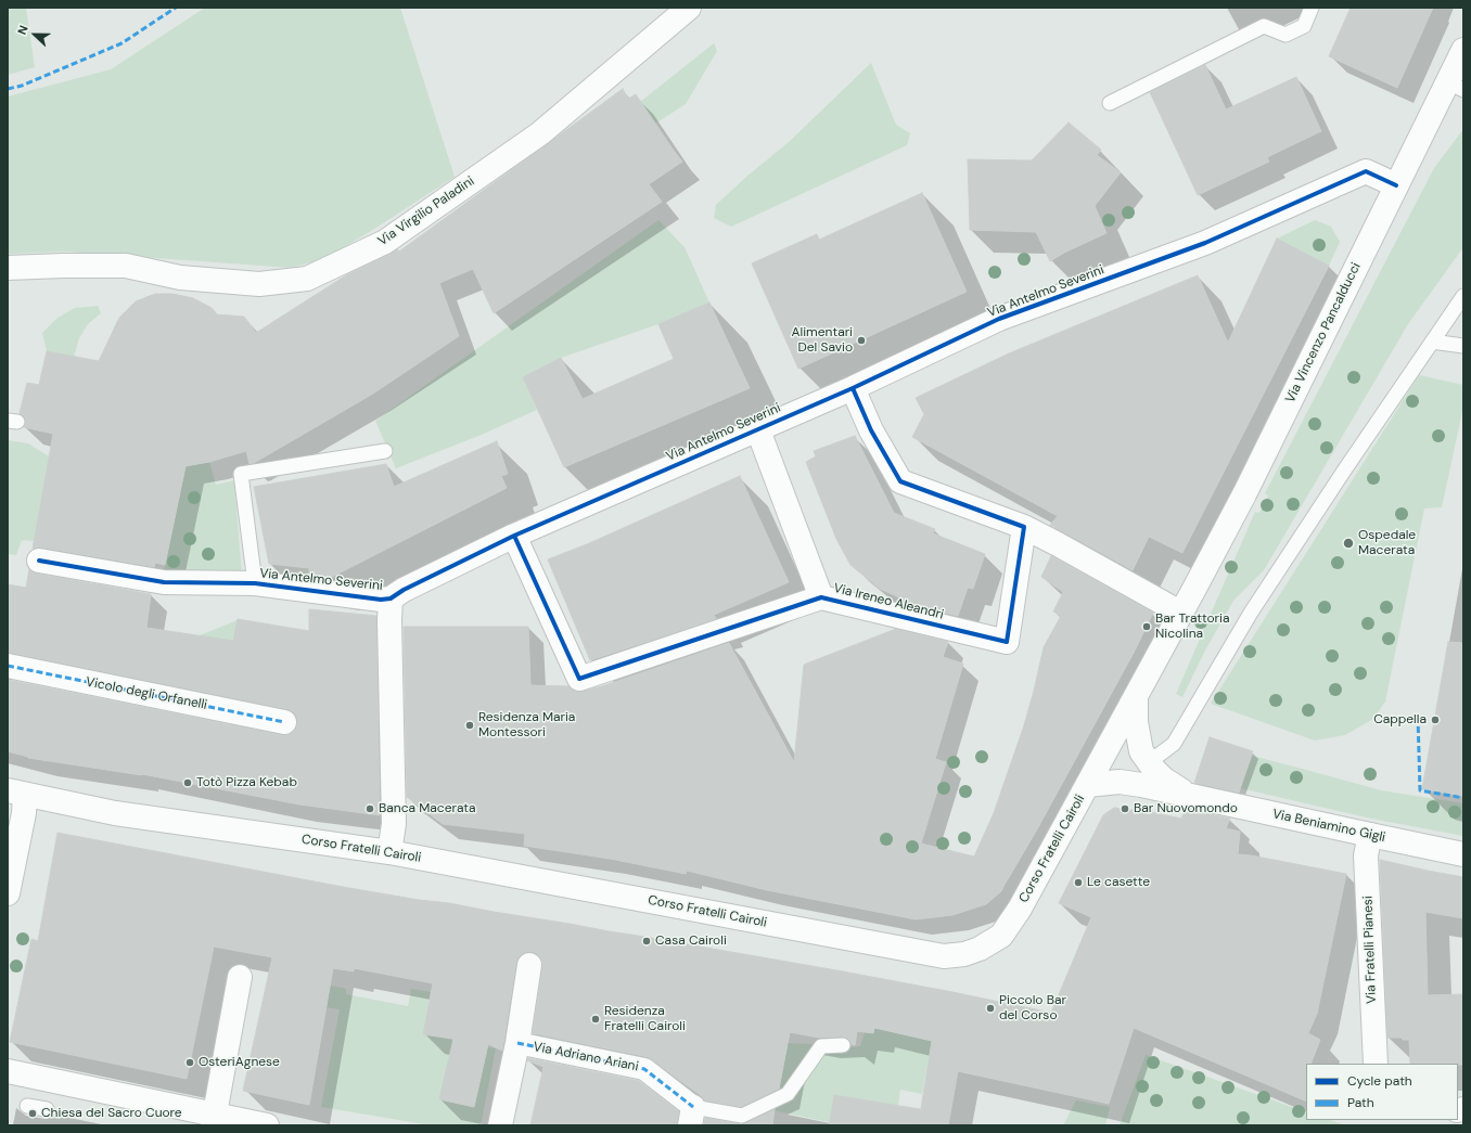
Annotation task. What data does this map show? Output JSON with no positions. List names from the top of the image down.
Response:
{
  "streets": {
    "street": [
      "Via Virgilio Paladini",
      "Via Antelmo Severini",
      "Via Vincenzo Pancalducci",
      "Via Ireneo Aleandri",
      "Vicolo degli Orfanelli",
      "Via Beniamino Gigli",
      "Corso Fratelli Cairoli",
      "Via Fratelli Pianesi",
      "Via Adriano Ariani"
    ]
  },
  "crossings": [
    ["Via Antelmo Severini", "Via Vincenzo Pancalducci"],
    ["Via Antelmo Severini", "Via Ireneo Aleandri"],
    ["Via Antelmo Severini", "Corso Fratelli Cairoli"],
    ["Via Vincenzo Pancalducci", "Corso Fratelli Cairoli"],
    ["Via Beniamino Gigli", "Corso Fratelli Cairoli"],
    ["Via Beniamino Gigli", "Via Fratelli Pianesi"]
  ],
  "places": [
    "Alimentari Del Savio",
    "Ospedale Macerata",
    "Bar Trattoria Nicolina",
    "Cappella",
    "Residenza Maria Montessori",
    "Totò Pizza Kebab",
    "Banca Macerata",
    "Bar Nuovomondo",
    "Le casette",
    "Casa Cairoli",
    "Piccolo Bar del Corso",
    "Residenza Fratelli Cairoli",
    "OsteriAgnese",
    "Chiesa del Sacro Cuore"
  ],
  "legend": ["Cycle path", "Path"],
  "north": "left"
}
